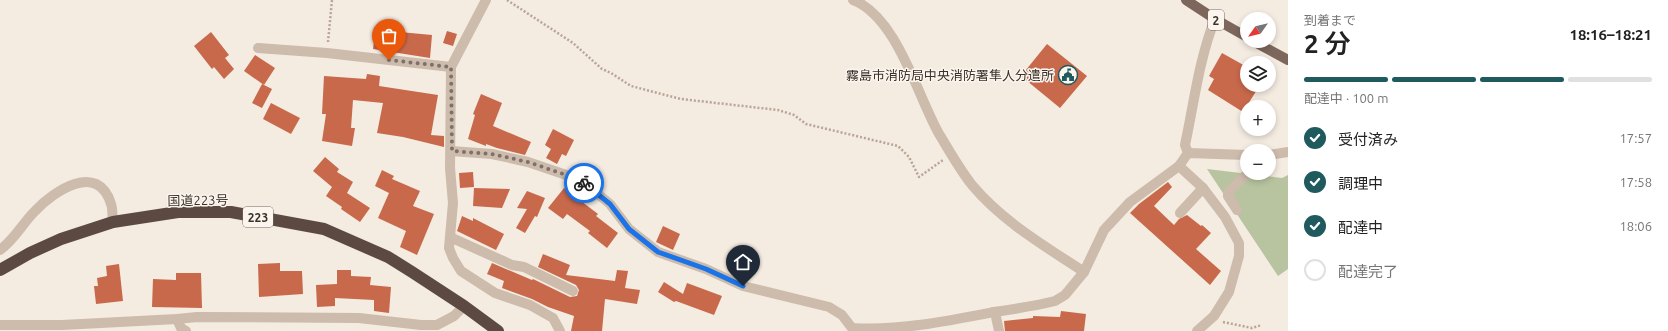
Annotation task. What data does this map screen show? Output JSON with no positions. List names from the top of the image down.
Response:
{
  "streets": {
    "highway": ["国道223号", "223"],
    "main road": ["2"]
  },
  "places": {
    "public building": ["霧島市消防局中央消防署隼人分遣所"]
  },
  "north": "bottom left",
  "page": {
    "heading": ["2 分", "到着まで", "18:16–18:21"],
    "map_buttons": ["+", "−"],
    "bar": "配達中 · 100 m",
    "list": [
      ["受付済み", "17:57"],
      ["調理中", "17:58"],
      ["配達中", "18:06"],
      "配達完了"
    ]
  }
}
